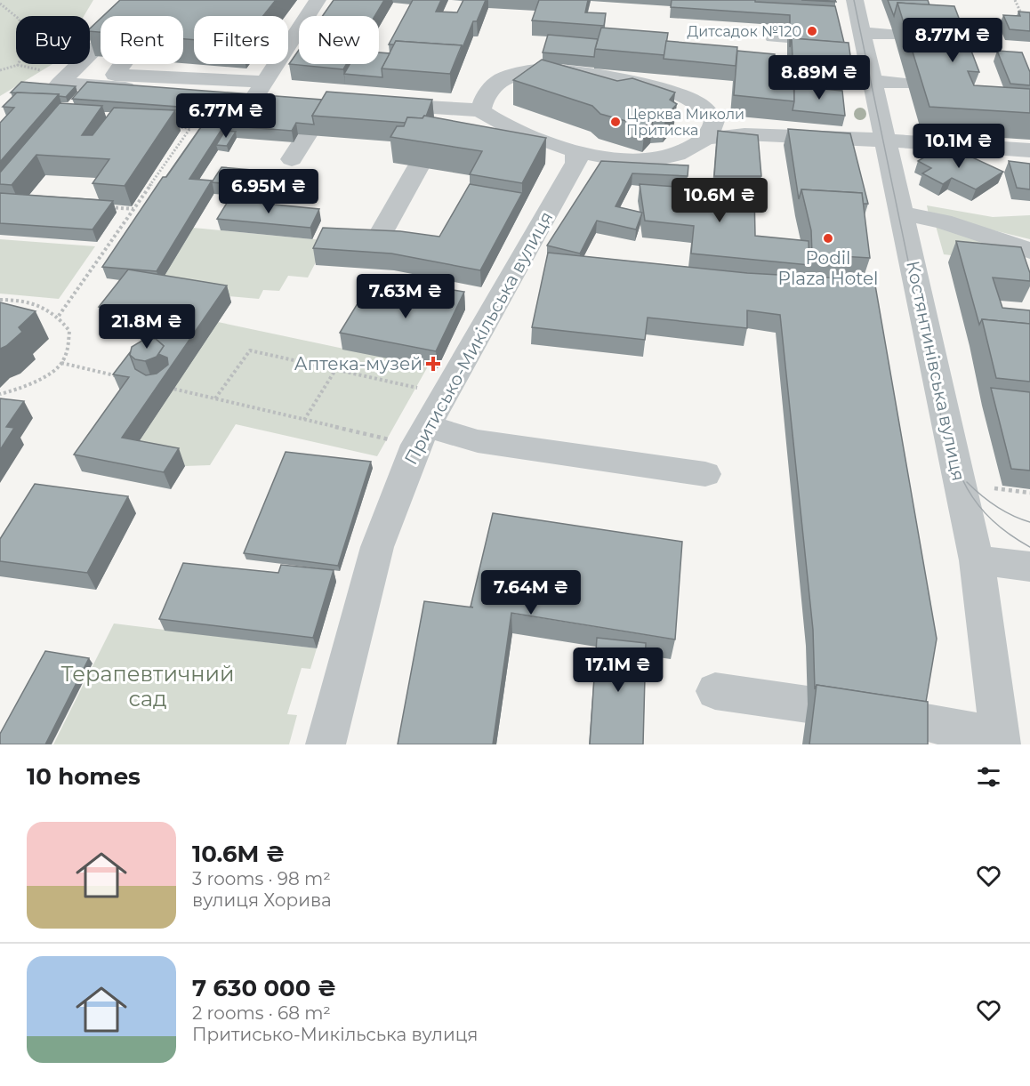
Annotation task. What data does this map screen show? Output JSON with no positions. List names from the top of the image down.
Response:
{
  "streets": {
    "street": ["Притисько-Микільська вулиця", "Костянтинівська вулиця"]
  },
  "parks": ["Терапевтичний сад"],
  "places": {
    "other": ["Дитсадок №120", "Церква Миколи Притиска", "Podil Plaza Hotel"],
    "health": ["Аптека-музей"]
  },
  "page": {
    "chip": [
      "Buy",
      "Rent",
      "Filters",
      "New"
    ],
    "price": [
      "8.77M ₴",
      "8.89M ₴",
      "6.77M ₴",
      "10.1M ₴",
      "6.95M ₴",
      "10.6M ₴",
      "7.63M ₴",
      "21.8M ₴",
      "7.64M ₴",
      "17.1M ₴"
    ],
    "heading": "10 homes",
    "list": [
      {
        "name": "10.6M ₴",
        "note": "3 rooms · 98 m² · вулиця Хорива"
      },
      {
        "name": "7 630 000 ₴",
        "note": "2 rooms · 68 m² · Притисько-Микільська вулиця"
      }
    ]
  }
}
